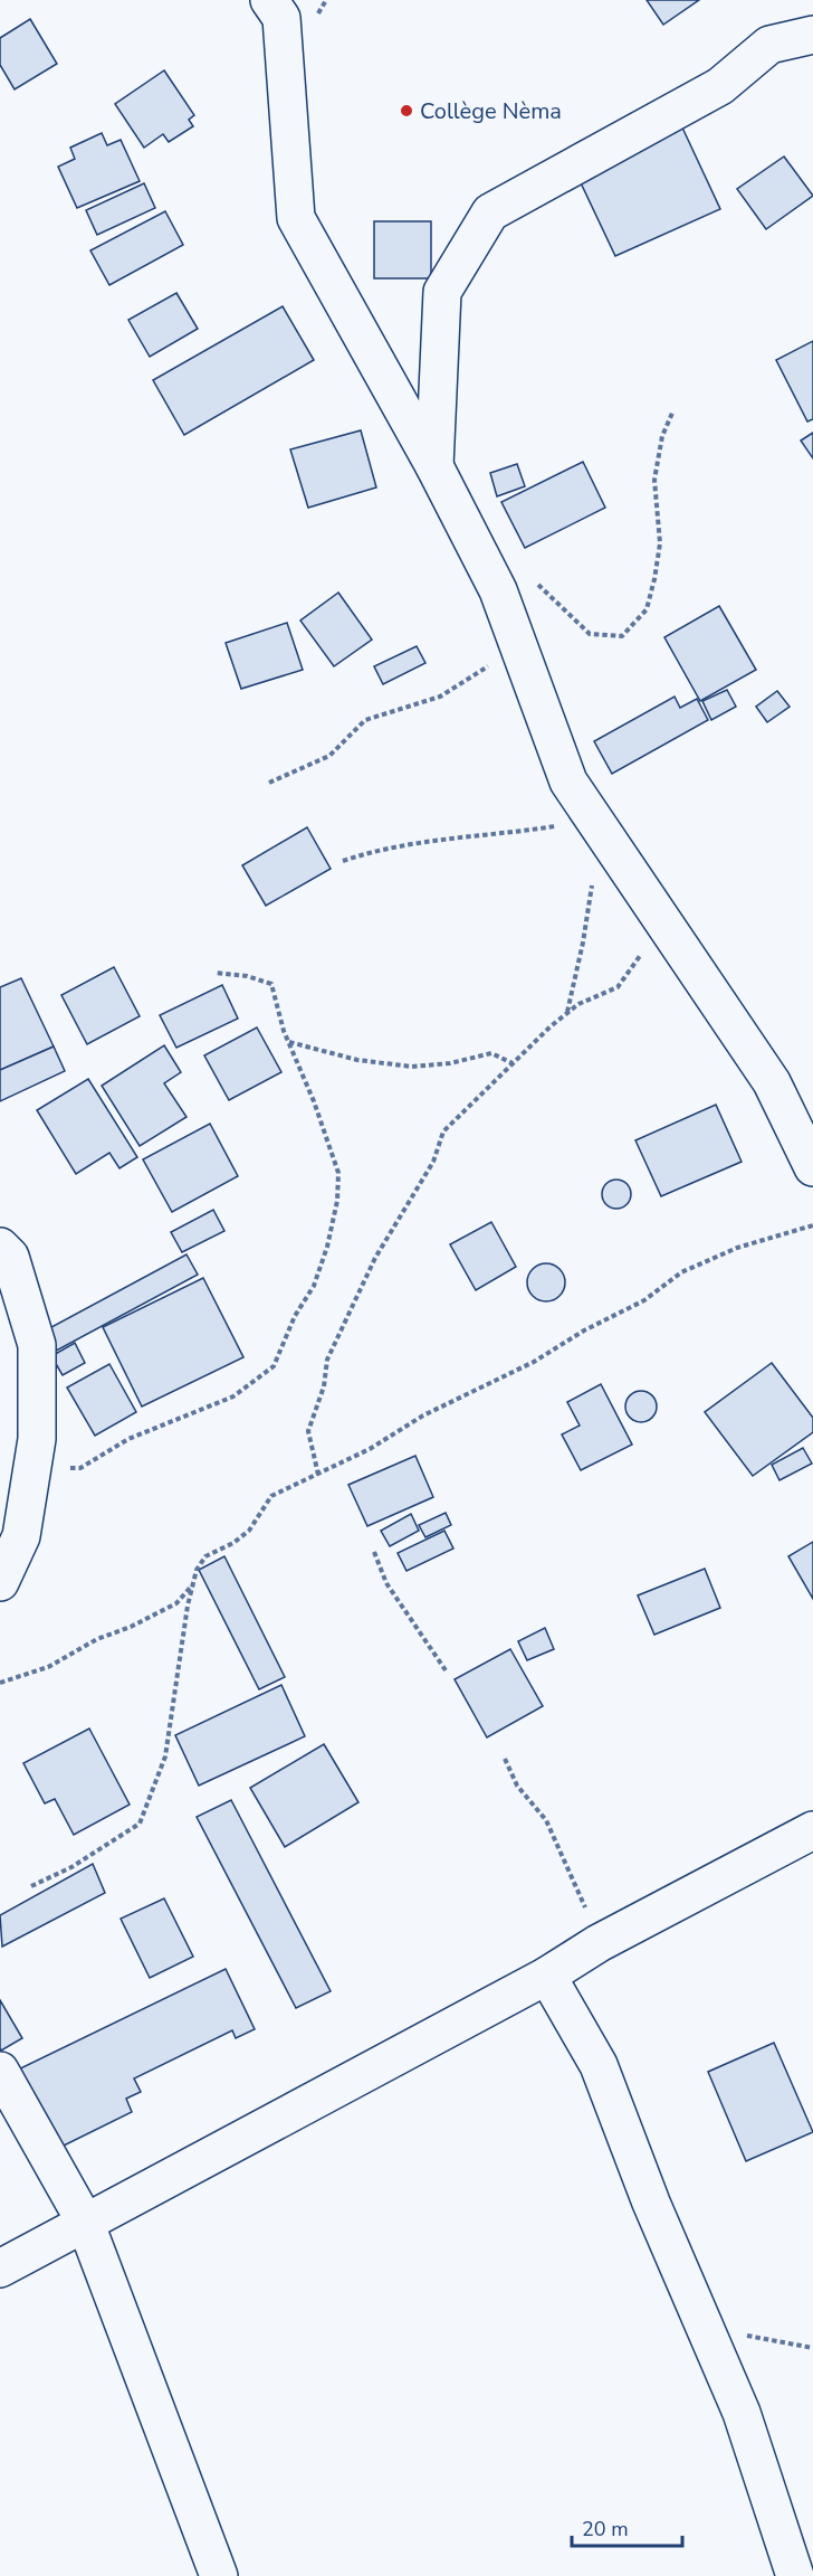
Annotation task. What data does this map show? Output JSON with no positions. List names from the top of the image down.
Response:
{
  "places": ["Collège Nèma"],
  "scale_bar": "20 m"
}
